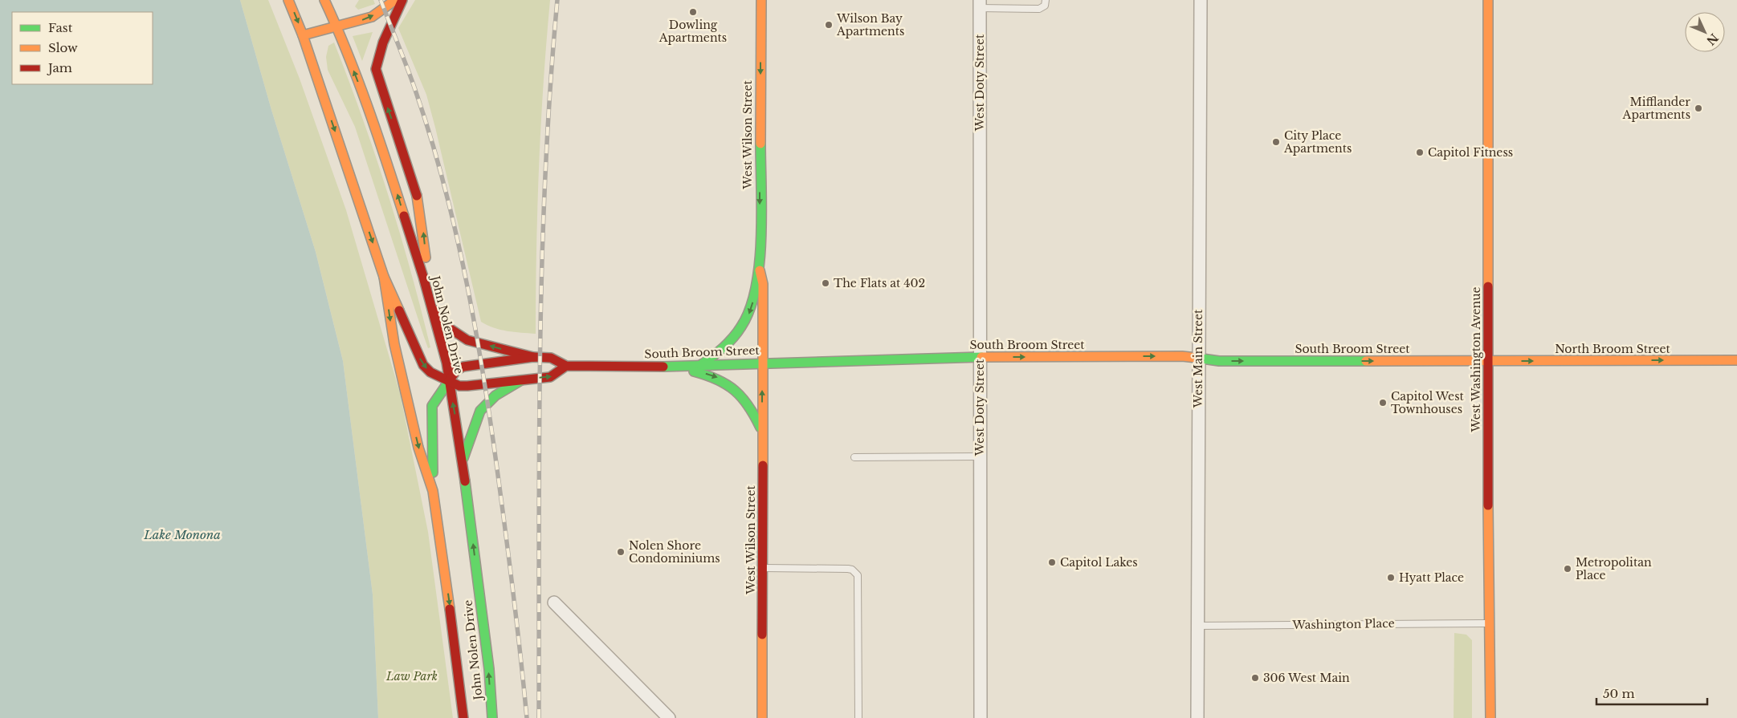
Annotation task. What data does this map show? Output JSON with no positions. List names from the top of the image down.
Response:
{
  "streets": {
    "street": [
      "West Doty Street",
      "West Wilson Street",
      "John Nolen Drive",
      "South Broom Street",
      "North Broom Street",
      "West Main Street",
      "West Washington Avenue"
    ],
    "lane": ["Washington Place"]
  },
  "crossings": [
    ["West Doty Street", "South Broom Street"],
    ["West Wilson Street", "South Broom Street"],
    ["John Nolen Drive", "South Broom Street"],
    ["South Broom Street", "North Broom Street"],
    ["South Broom Street", "West Main Street"],
    ["South Broom Street", "West Washington Avenue"],
    ["North Broom Street", "West Washington Avenue"],
    ["West Main Street", "Washington Place"],
    ["West Washington Avenue", "Washington Place"]
  ],
  "one_way": ["South Broom Street", "North Broom Street"],
  "water": ["Lake Monona"],
  "parks": ["Law Park"],
  "places": [
    "Dowling Apartments",
    "Wilson Bay Apartments",
    "Mifflander Apartments",
    "City Place Apartments",
    "Capitol Fitness",
    "The Flats at 402",
    "Capitol West Townhouses",
    "Nolen Shore Condominiums",
    "Capitol Lakes",
    "Metropolitan Place",
    "Hyatt Place",
    "306 West Main"
  ],
  "legend": ["Fast", "Slow", "Jam"],
  "scale_bar": "50 m",
  "north": "bottom right"
}
